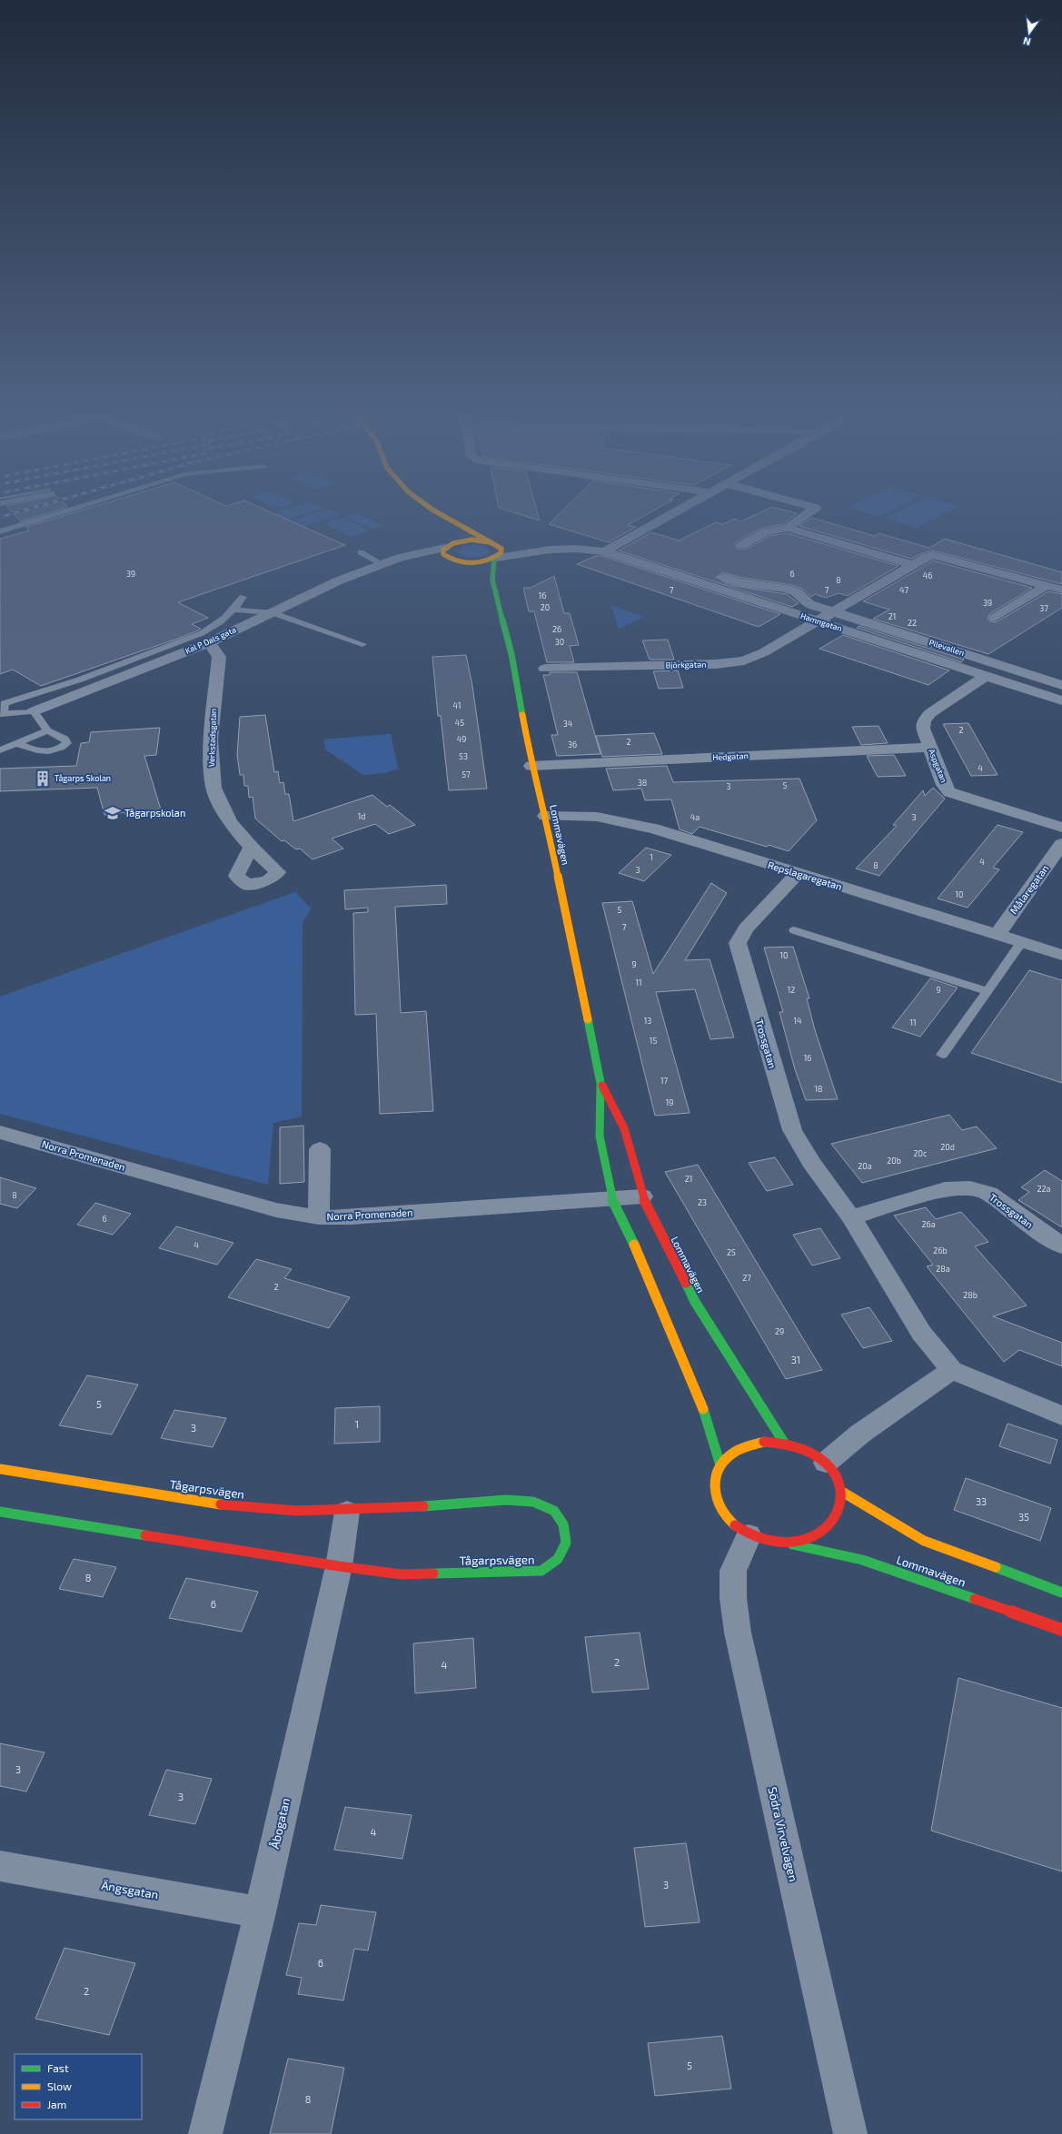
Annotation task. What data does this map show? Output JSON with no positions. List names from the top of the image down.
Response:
{
  "streets": {
    "street": [
      "Hamngatan",
      "Kal P Dals gata",
      "Pilevallen",
      "Björkgatan",
      "Verkstadsgatan",
      "Hedgatan",
      "Aspgatan",
      "Lommavägen",
      "Repslagaregatan",
      "Målaregatan",
      "Trossgatan",
      "Norra Promenaden",
      "Tågarpsvägen",
      "Åbogatan",
      "Södra Virvelvägen",
      "Ängsgatan"
    ]
  },
  "crossings": [
    ["Hamngatan", "Björkgatan"],
    ["Hamngatan", "Aspgatan"],
    ["Hamngatan", "Lommavägen"],
    ["Kal P Dals gata", "Verkstadsgatan"],
    ["Hedgatan", "Aspgatan"],
    ["Hedgatan", "Lommavägen"],
    ["Lommavägen", "Repslagaregatan"],
    ["Lommavägen", "Norra Promenaden"],
    ["Lommavägen", "Södra Virvelvägen"],
    ["Repslagaregatan", "Målaregatan"],
    ["Repslagaregatan", "Trossgatan"],
    ["Tågarpsvägen", "Åbogatan"],
    ["Åbogatan", "Ängsgatan"]
  ],
  "places": {
    "building": ["Tågarps Skolan"],
    "school or university": ["Tågarpskolan"]
  },
  "house_numbers": [
    "39",
    "6",
    "46",
    "8",
    "7",
    "7",
    "47",
    "16",
    "39",
    "20",
    "37",
    "21",
    "22",
    "26",
    "30",
    "41",
    "45",
    "34",
    "2",
    "49",
    "2",
    "36",
    "53",
    "4",
    "57",
    "38",
    "5",
    "3",
    "1d",
    "4a",
    "3",
    "1",
    "4",
    "8",
    "3",
    "10",
    "5",
    "7",
    "10",
    "9",
    "11",
    "12",
    "9",
    "13",
    "14",
    "11",
    "15",
    "16",
    "17",
    "18",
    "19",
    "20d",
    "20c",
    "20b",
    "20a",
    "21",
    "22a",
    "8",
    "23",
    "6",
    "26a",
    "4",
    "26b",
    "25",
    "28a",
    "27",
    "2",
    "28b",
    "29",
    "31",
    "5",
    "1",
    "3",
    "33",
    "35",
    "8",
    "6",
    "2",
    "4",
    "3",
    "3",
    "4",
    "3",
    "6",
    "2",
    "5",
    "8"
  ],
  "legend": ["Fast", "Slow", "Jam"],
  "north": "bottom"
}
